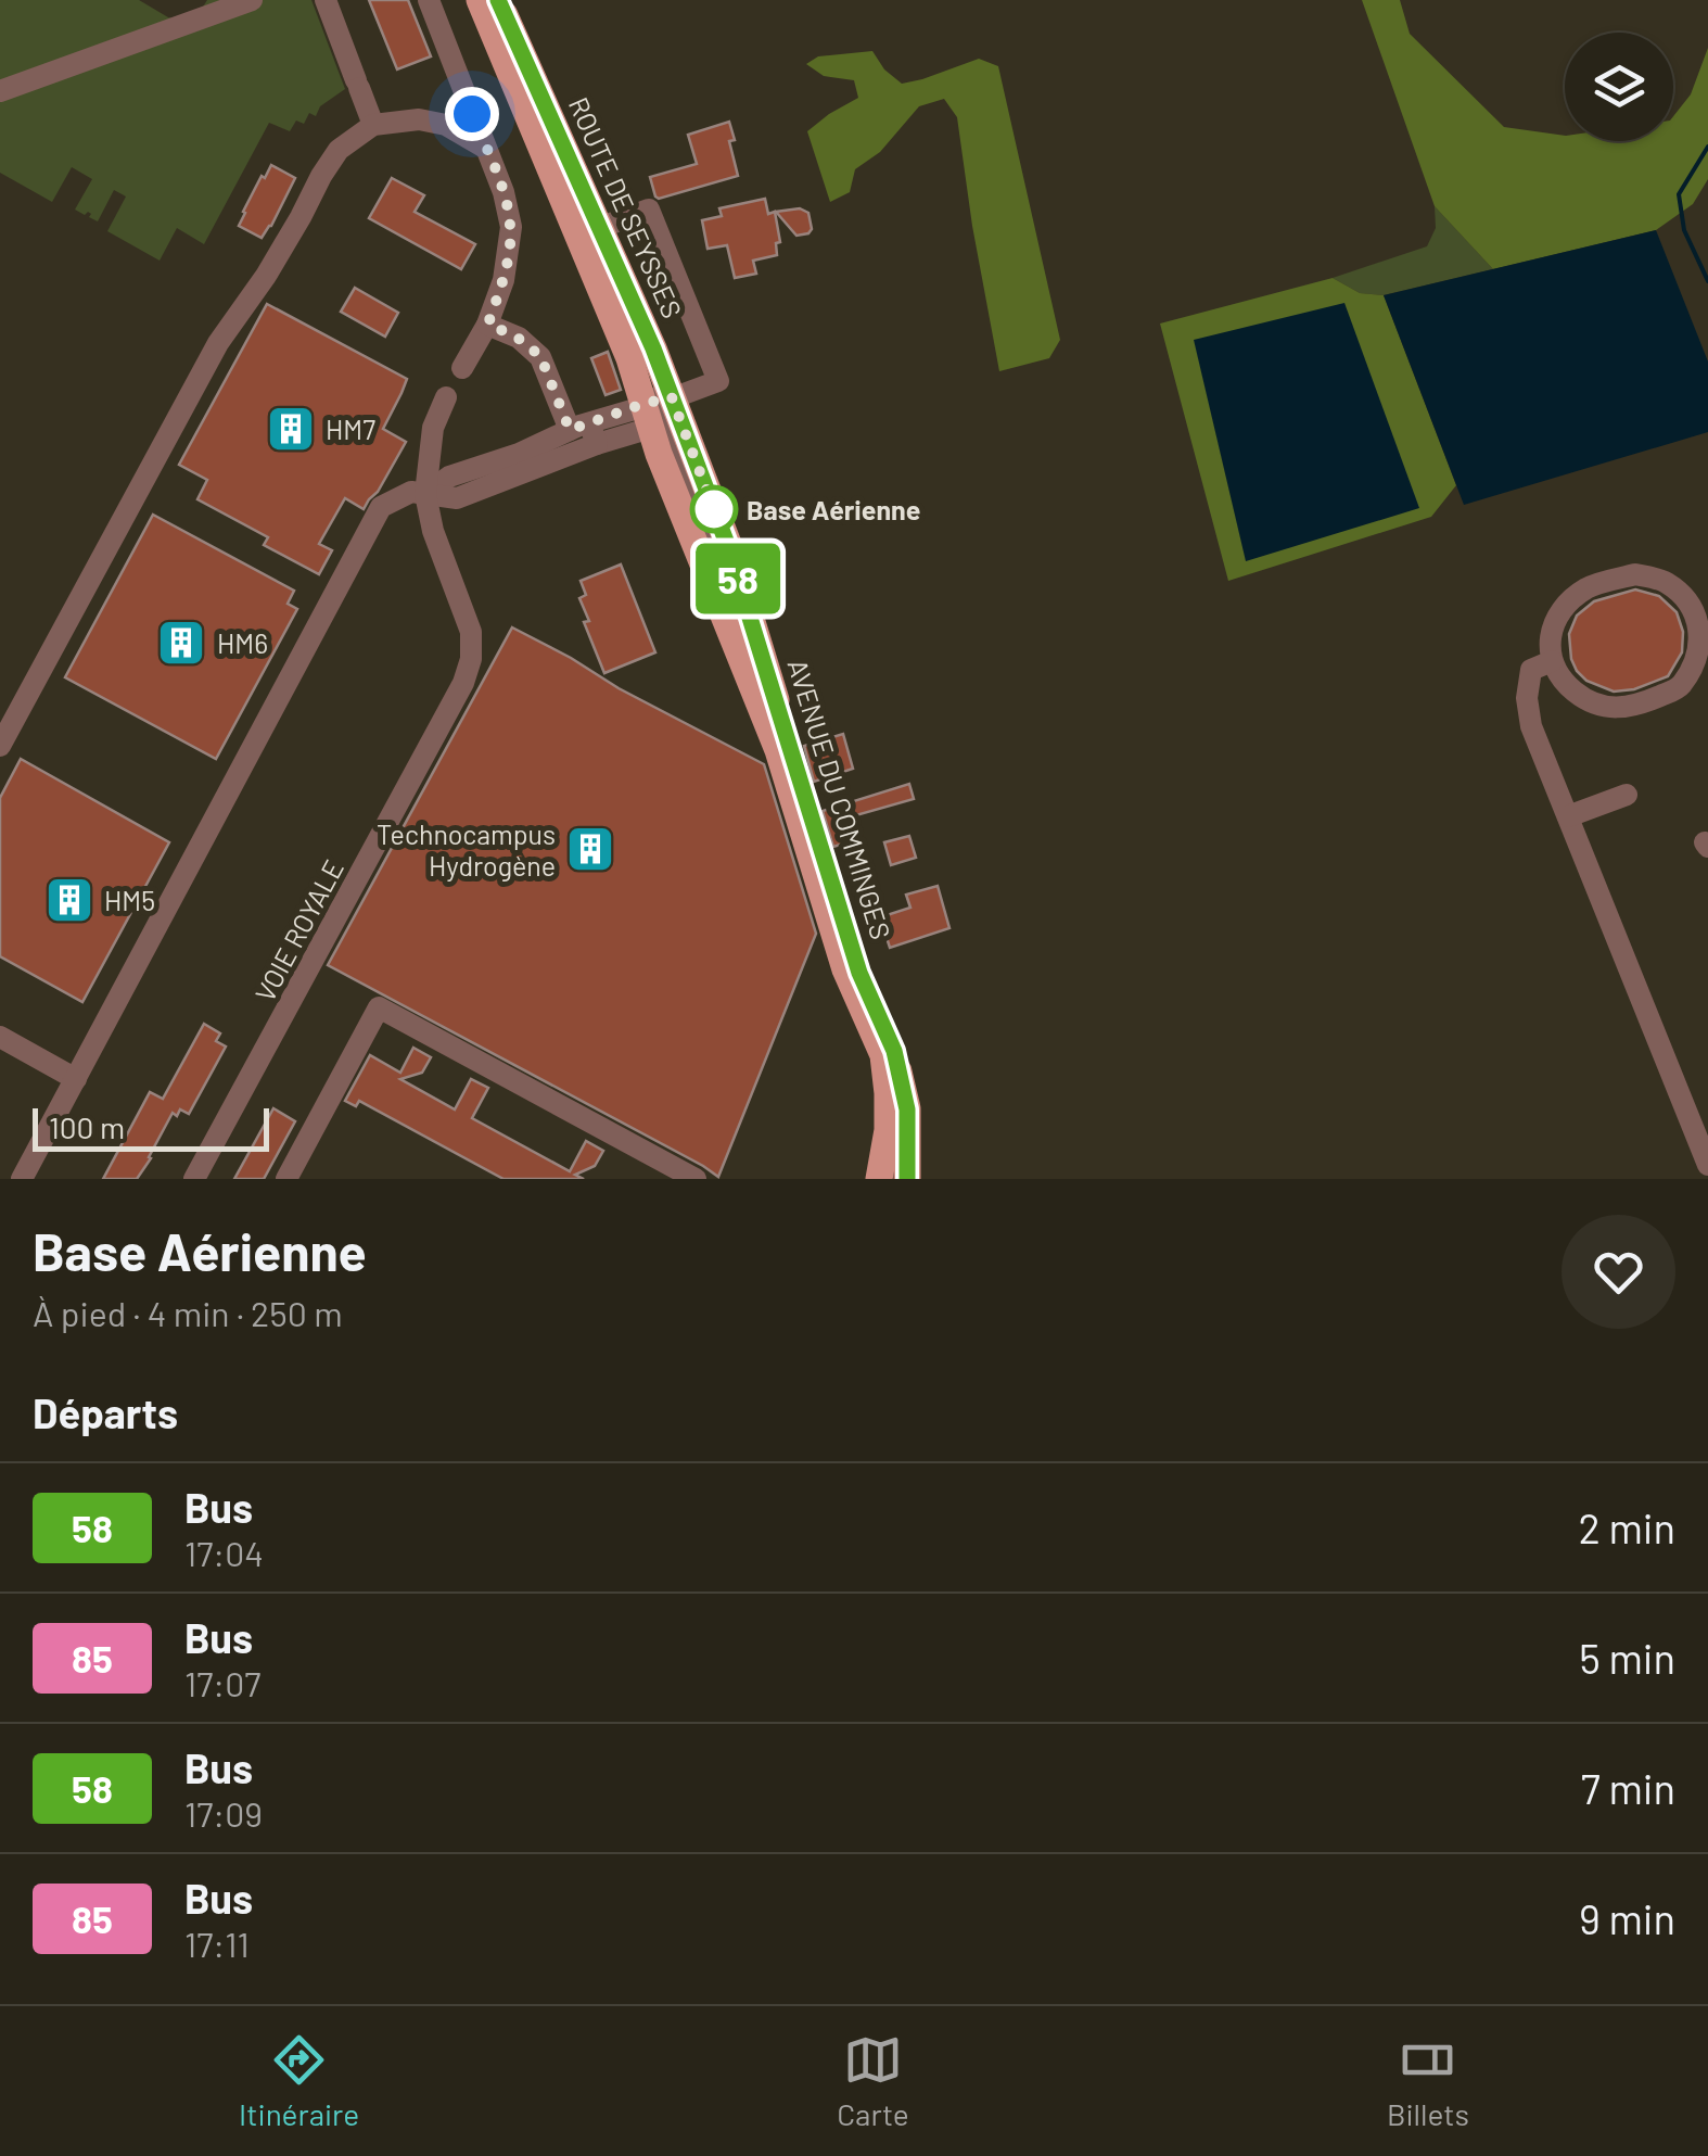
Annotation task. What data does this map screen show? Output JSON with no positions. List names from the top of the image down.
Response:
{
  "streets": {
    "main road": ["ROUTE DE SEYSSES", "AVENUE DU COMMINGES"],
    "lane": ["VOIE ROYALE"]
  },
  "crossings": [
    ["ROUTE DE SEYSSES", "AVENUE DU COMMINGES"]
  ],
  "places": {
    "building": [
      "HM7",
      "HM6",
      "Technocampus Hydrogène",
      "HM5"
    ],
    "other": ["Base Aérienne"]
  },
  "lines": ["bus line 58"],
  "scale_bar": "100 m",
  "page": {
    "on_map": "58",
    "scale": "100 m",
    "heading": [
      ["Base Aérienne", "À pied · 4 min · 250 m"],
      "Départs"
    ],
    "list": [
      {
        "mark": "58",
        "name": "Bus",
        "note": "17:04",
        "value": "2 min"
      },
      {
        "mark": "85",
        "name": "Bus",
        "note": "17:07",
        "value": "5 min"
      },
      {
        "mark": "58",
        "name": "Bus",
        "note": "17:09",
        "value": "7 min"
      },
      {
        "mark": "85",
        "name": "Bus",
        "note": "17:11",
        "value": "9 min"
      }
    ],
    "tabs": ["Itinéraire", "Carte", "Billets"]
  }
}
